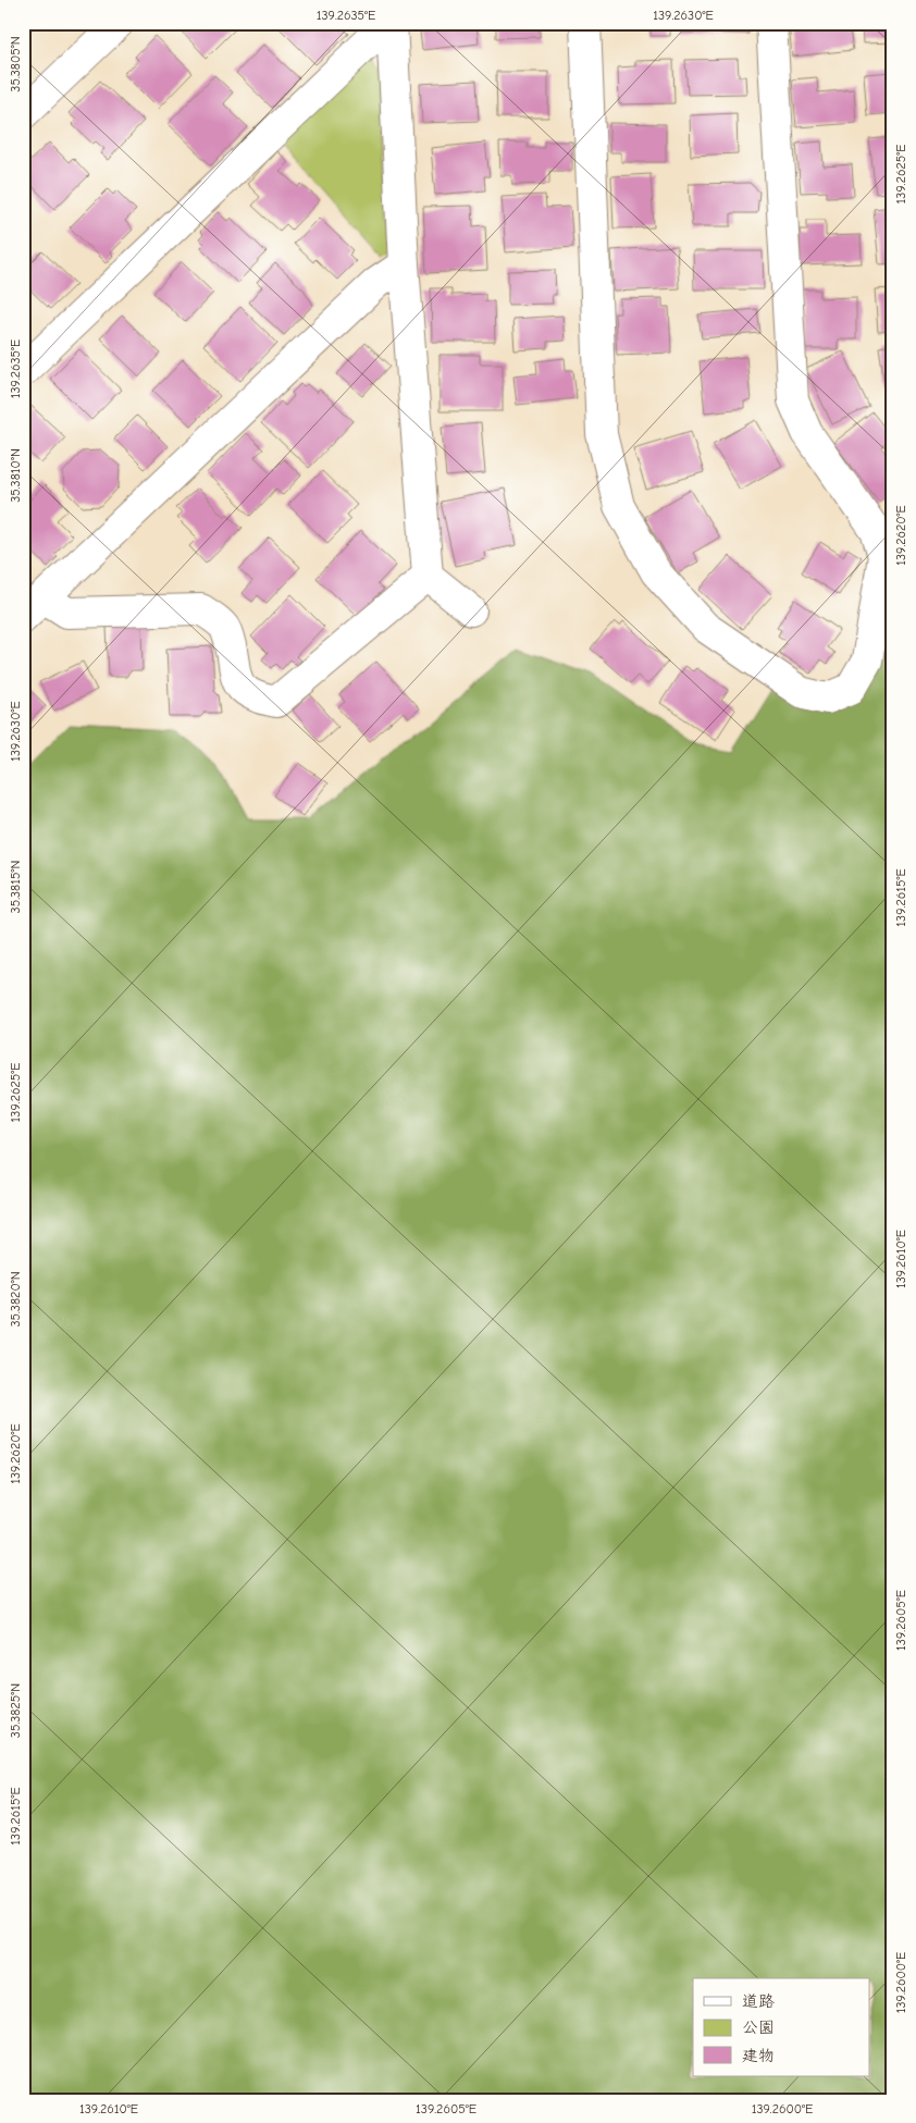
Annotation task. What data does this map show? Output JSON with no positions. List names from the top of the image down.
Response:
{
  "legend": ["道路", "公園", "建物"],
  "coordinates": [
    "139.2635°E",
    "139.2630°E",
    "35.3805°N",
    "139.2625°E",
    "35.3810°N",
    "139.2620°E",
    "35.3815°N",
    "139.2615°E",
    "139.2610°E",
    "35.3820°N",
    "139.2605°E",
    "35.3825°N",
    "139.2600°E"
  ]
}
